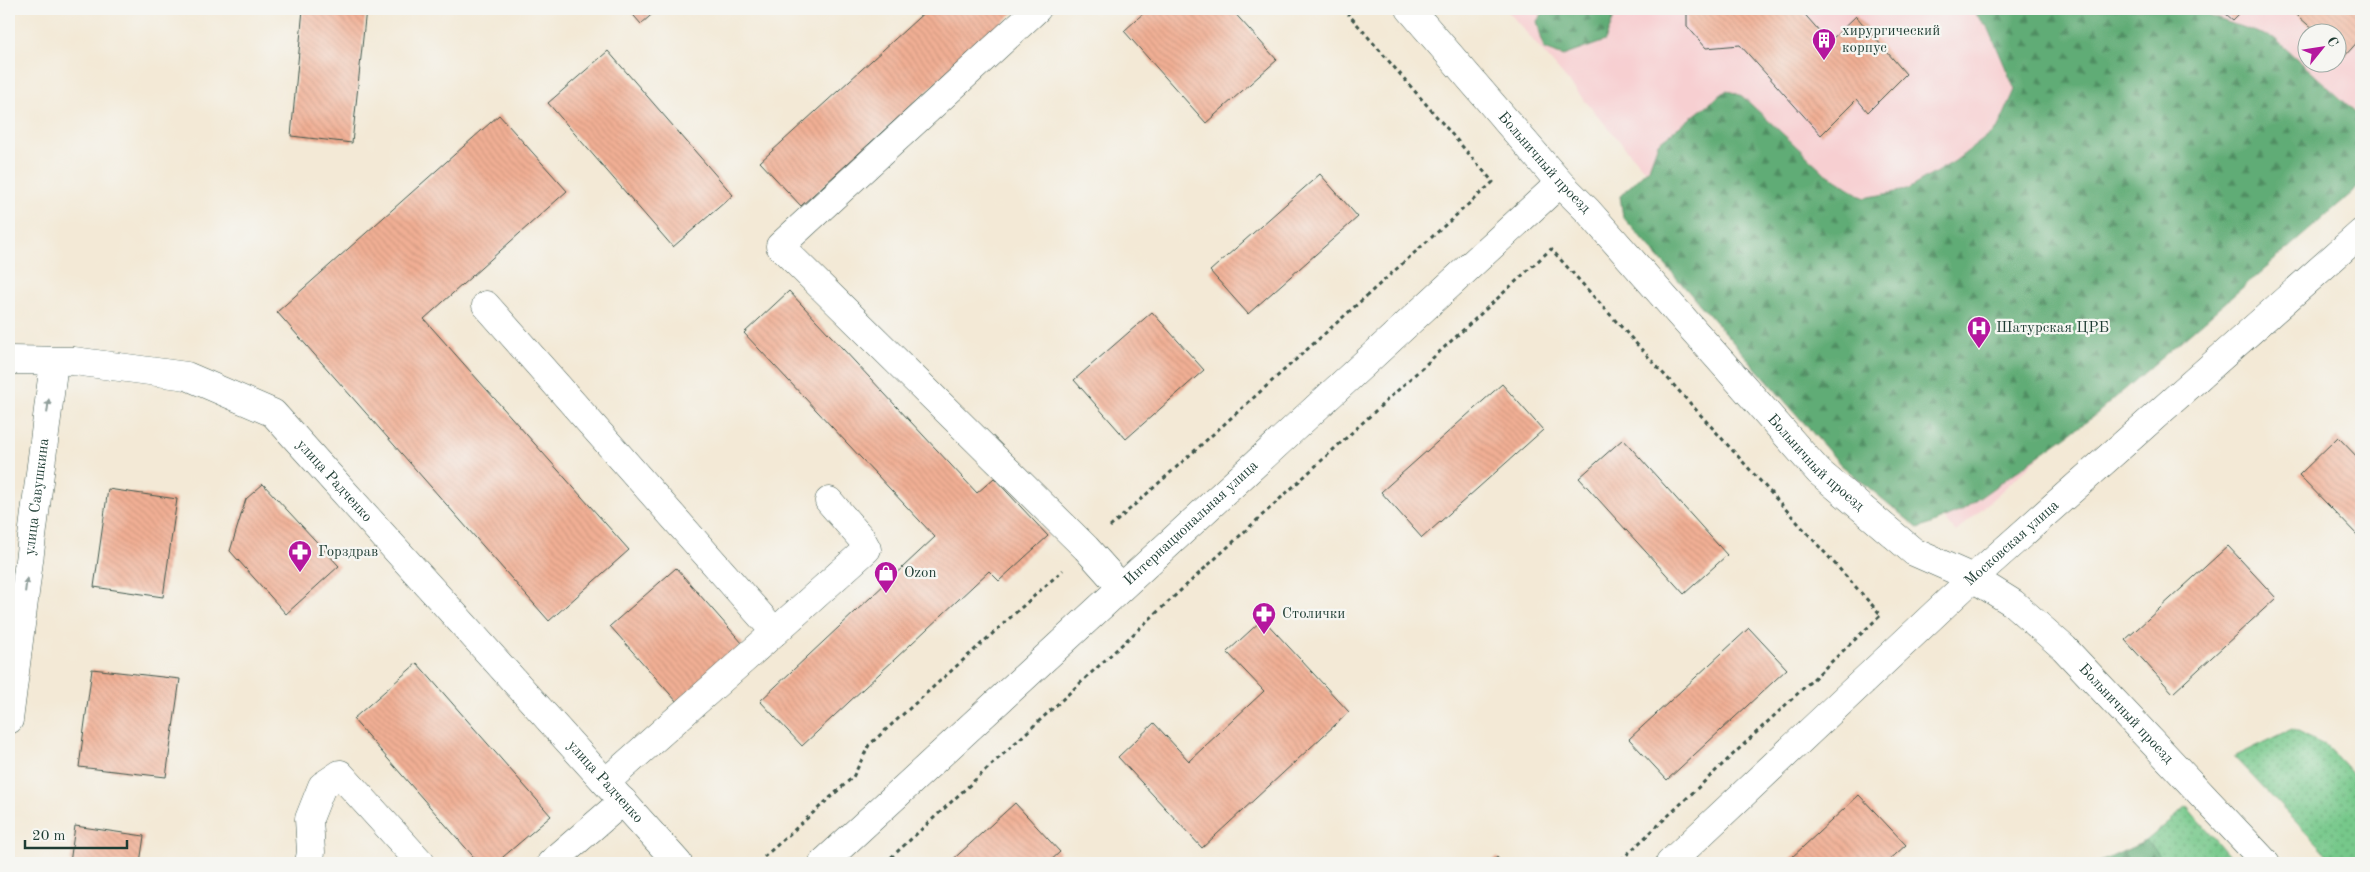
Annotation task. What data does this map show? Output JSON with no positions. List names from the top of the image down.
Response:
{
  "streets": {
    "street": [
      "Больничный проезд",
      "улица Радченко",
      "улица Савушкина",
      "Интернациональная улица",
      "Московская улица"
    ]
  },
  "crossings": [
    ["Больничный проезд", "Интернациональная улица"],
    ["Больничный проезд", "Московская улица"],
    ["улица Радченко", "улица Савушкина"]
  ],
  "one_way": ["улица Савушкина"],
  "places": {
    "building": ["хирургический корпус"],
    "hospital": ["Шатурская ЦРБ"],
    "pharmacy": ["Горздрав", "Столички"],
    "shop": ["Ozon"]
  },
  "scale_bar": "20 m",
  "north": "top right"
}
